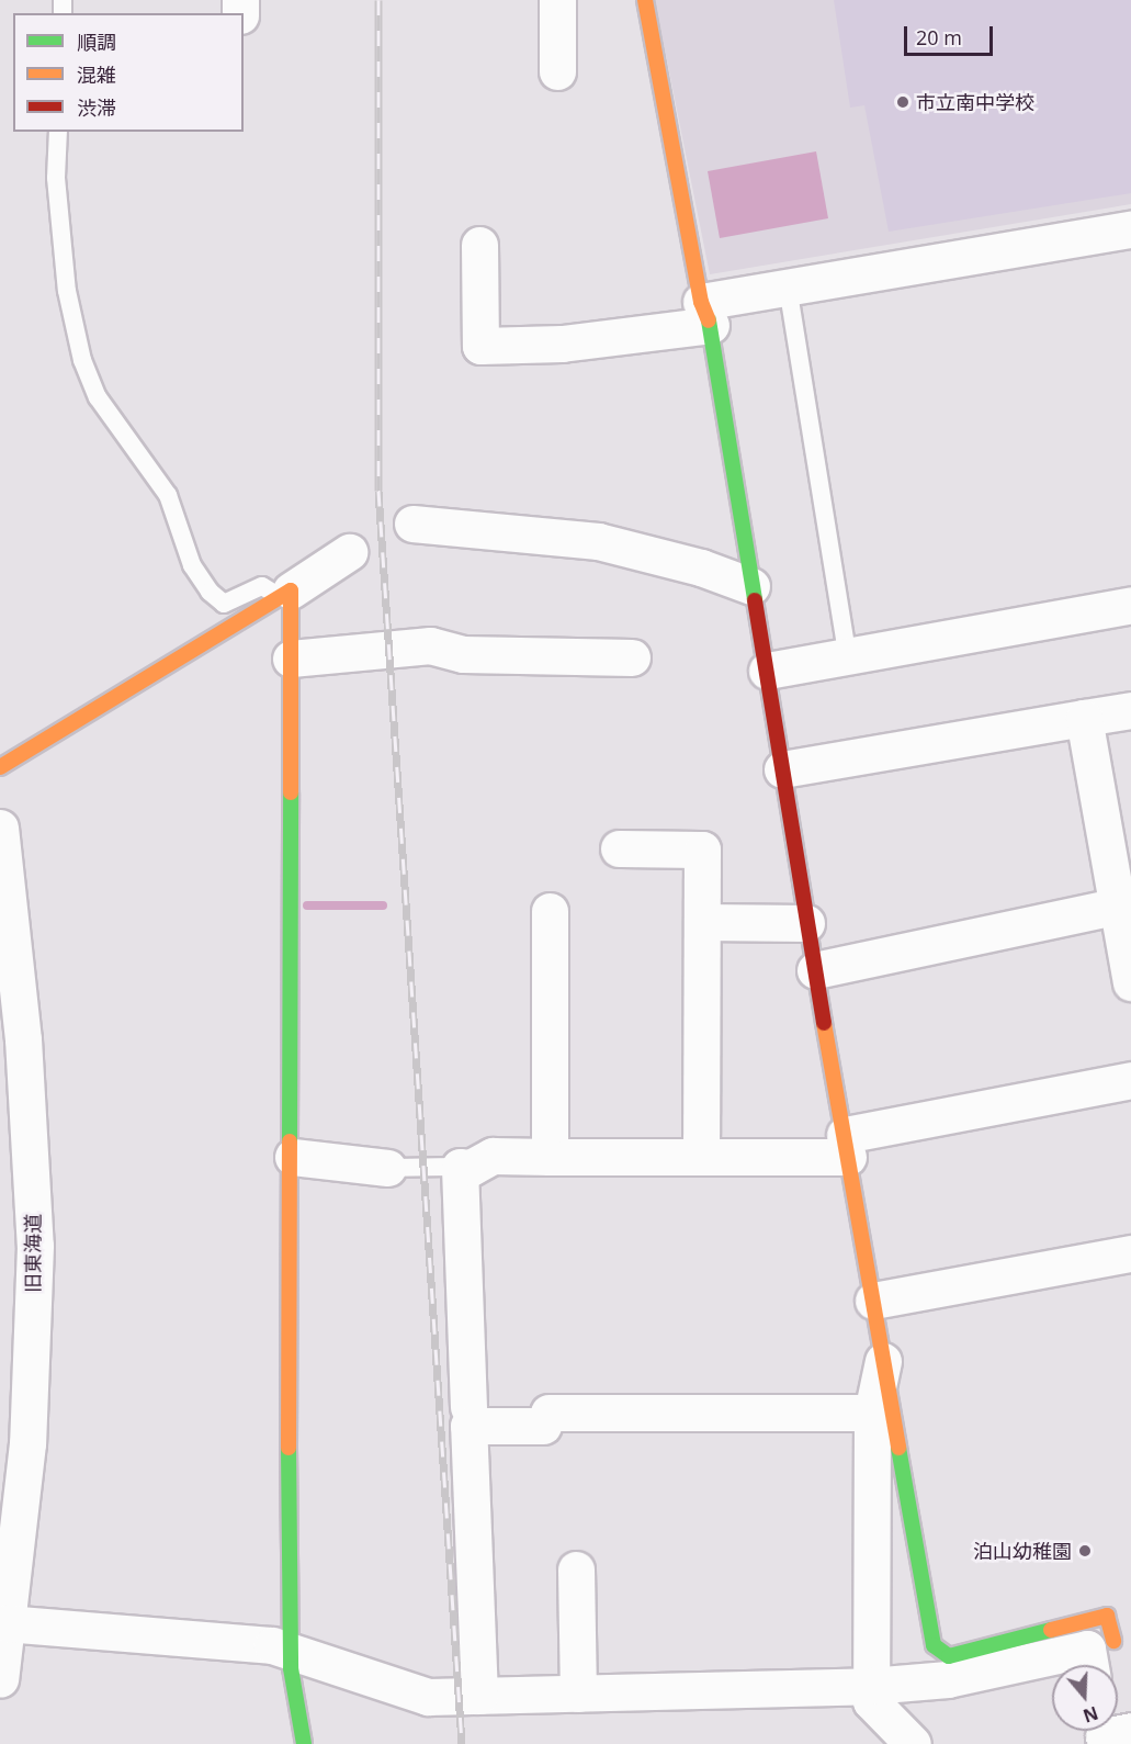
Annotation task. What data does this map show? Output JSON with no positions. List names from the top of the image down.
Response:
{
  "streets": {
    "street": ["旧東海道"]
  },
  "places": ["市立南中学校", "泊山幼稚園"],
  "legend": ["順調", "混雑", "渋滞"],
  "scale_bar": "20 m",
  "north": "bottom"
}
